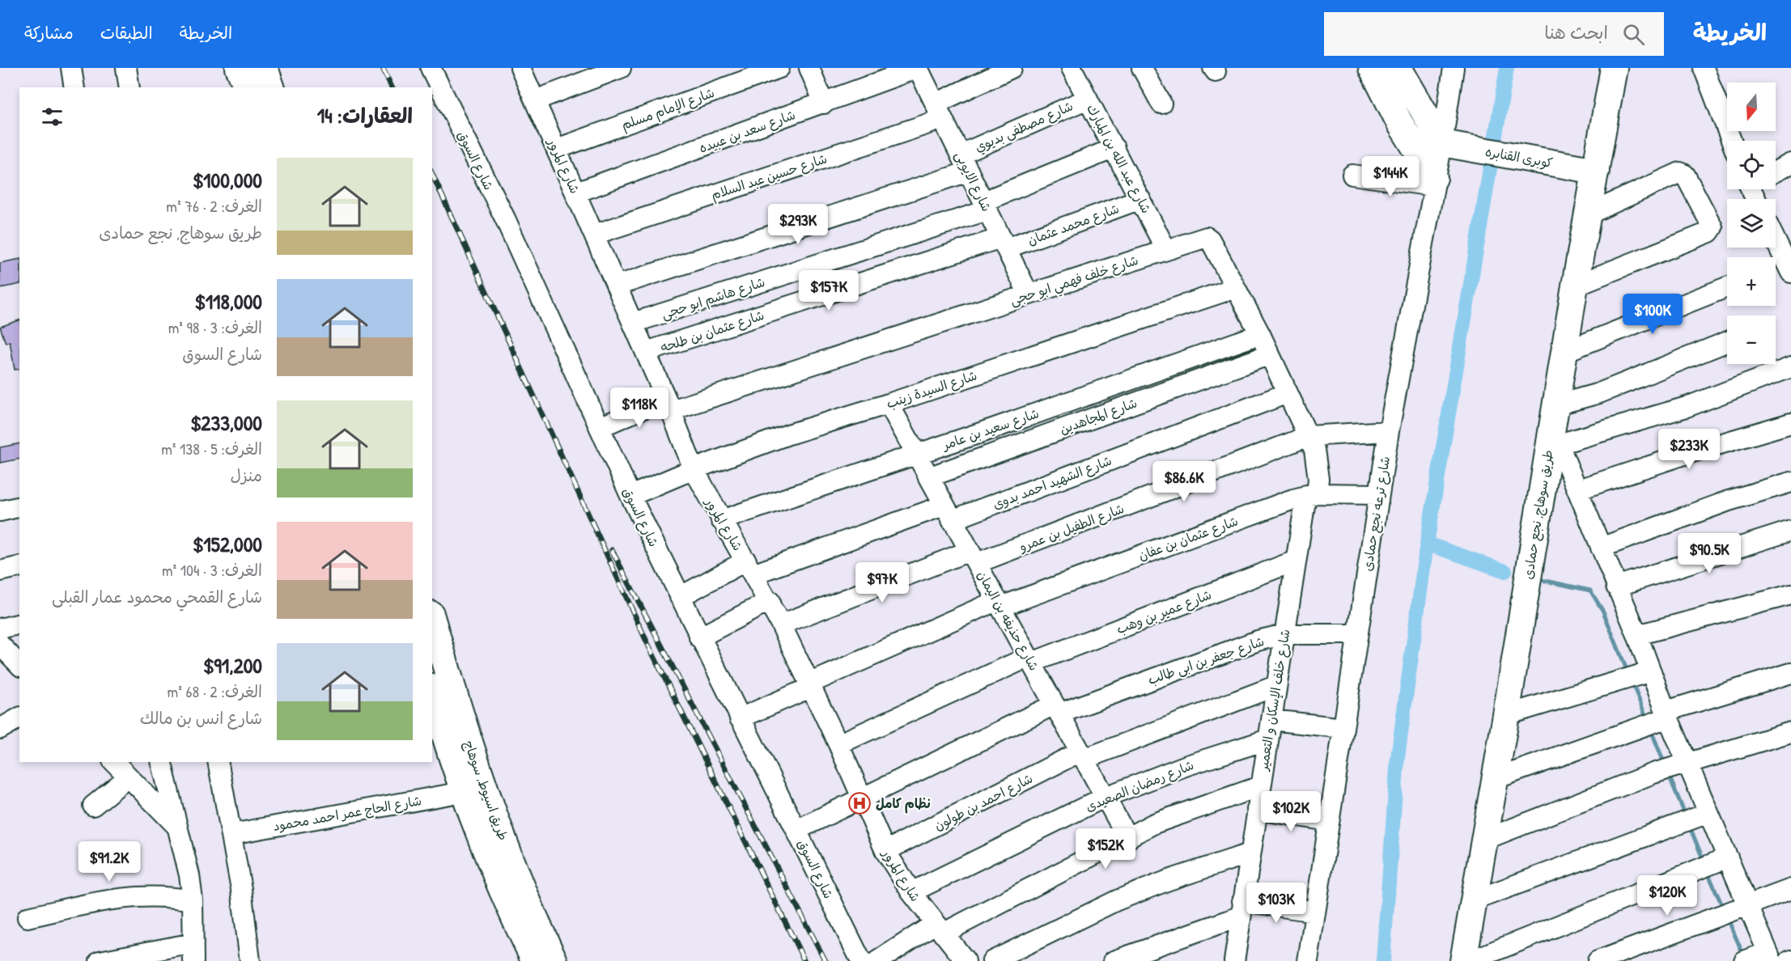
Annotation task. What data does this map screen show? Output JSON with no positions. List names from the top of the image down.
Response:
{
  "streets": {
    "main road": ["كوبرى القنابره", "طريق سوهاج, نجع حمادى", "طريق اسيوط, سوهاج"],
    "street": [
      "شارع الإمام مسلم",
      "شارع مصطفى بديوي",
      "شارع سعد بن عبيده",
      "شارع عبد الله بن المبارك",
      "شارع السوق",
      "شارع المرور",
      "شارع حسين عبد السلام",
      "شارع الايوبى",
      "شارع محمد عثمان",
      "شارع خلف فهمي ابو حجى",
      "شارع هاشم ابو حجى",
      "شارع عثمان بن طلحه",
      "شارع السيدة زينب",
      "شارع المجاهدين",
      "شارع سعيد بن عامر",
      "شارع الشهيد احمد بدوى",
      "شارع ترعه نجع حمادى",
      "شارع الطفيل بن عمرو",
      "شارع عثمان بن عفان",
      "شارع عمير بن وهب",
      "شارع حذيفه بن اليمان",
      "شارع جعفر بن ابى طالب",
      "شارع خلف الإسكان و التعمير",
      "شارع رمضان الصعيدى",
      "شارع احمد بن طولون",
      "شارع الحاج عمر احمد محمود"
    ]
  },
  "crossings": [
    ["شارع الإمام مسلم", "شارع المرور"],
    ["شارع مصطفى بديوي", "شارع عبد الله بن المبارك"],
    ["شارع مصطفى بديوي", "شارع الايوبى"],
    ["شارع سعد بن عبيده", "شارع المرور"],
    ["شارع سعد بن عبيده", "شارع الايوبى"],
    ["كوبرى القنابره", "شارع ترعه نجع حمادى"],
    ["كوبرى القنابره", "طريق سوهاج, نجع حمادى"],
    ["شارع عبد الله بن المبارك", "شارع محمد عثمان"],
    ["شارع عبد الله بن المبارك", "شارع خلف فهمي ابو حجى"],
    ["شارع عبد الله بن المبارك", "شارع هاشم ابو حجى"],
    ["شارع السوق", "شارع خلف فهمي ابو حجى"],
    ["شارع السوق", "شارع السيدة زينب"],
    ["شارع السوق", "شارع الشهيد احمد بدوى"],
    ["شارع السوق", "شارع عثمان بن عفان"],
    ["شارع السوق", "شارع جعفر بن ابى طالب"],
    ["شارع المرور", "شارع حسين عبد السلام"],
    ["شارع المرور", "شارع خلف فهمي ابو حجى"],
    ["شارع المرور", "شارع هاشم ابو حجى"],
    ["شارع المرور", "شارع عثمان بن طلحه"],
    ["شارع المرور", "شارع السيدة زينب"],
    ["شارع المرور", "شارع سعيد بن عامر"],
    ["شارع المرور", "شارع الشهيد احمد بدوى"],
    ["شارع المرور", "شارع الطفيل بن عمرو"],
    ["شارع المرور", "شارع عثمان بن عفان"],
    ["شارع المرور", "شارع عمير بن وهب"],
    ["شارع المرور", "شارع جعفر بن ابى طالب"],
    ["شارع المرور", "شارع رمضان الصعيدى"],
    ["شارع المرور", "شارع احمد بن طولون"],
    ["شارع حسين عبد السلام", "شارع الايوبى"],
    ["شارع الايوبى", "شارع محمد عثمان"],
    ["شارع الايوبى", "شارع خلف فهمي ابو حجى"],
    ["شارع الايوبى", "شارع هاشم ابو حجى"],
    ["شارع الايوبى", "شارع عثمان بن طلحه"],
    ["شارع محمد عثمان", "شارع عثمان بن طلحه"],
    ["شارع خلف فهمي ابو حجى", "شارع السيدة زينب"],
    ["شارع خلف فهمي ابو حجى", "شارع المجاهدين"],
    ["شارع خلف فهمي ابو حجى", "شارع سعيد بن عامر"],
    ["شارع خلف فهمي ابو حجى", "شارع الشهيد احمد بدوى"],
    ["شارع خلف فهمي ابو حجى", "شارع الطفيل بن عمرو"],
    ["شارع خلف فهمي ابو حجى", "شارع عثمان بن عفان"],
    ["شارع خلف فهمي ابو حجى", "شارع خلف الإسكان و التعمير"],
    ["شارع السيدة زينب", "شارع حذيفه بن اليمان"],
    ["شارع المجاهدين", "شارع حذيفه بن اليمان"],
    ["شارع سعيد بن عامر", "شارع حذيفه بن اليمان"],
    ["شارع الشهيد احمد بدوى", "شارع حذيفه بن اليمان"],
    ["شارع ترعه نجع حمادى", "شارع الطفيل بن عمرو"],
    ["شارع ترعه نجع حمادى", "شارع عثمان بن عفان"],
    ["شارع ترعه نجع حمادى", "شارع جعفر بن ابى طالب"],
    ["شارع الطفيل بن عمرو", "شارع حذيفه بن اليمان"],
    ["شارع عثمان بن عفان", "شارع حذيفه بن اليمان"],
    ["شارع عثمان بن عفان", "شارع خلف الإسكان و التعمير"],
    ["شارع عمير بن وهب", "شارع حذيفه بن اليمان"],
    ["شارع عمير بن وهب", "شارع خلف الإسكان و التعمير"],
    ["شارع حذيفه بن اليمان", "شارع جعفر بن ابى طالب"],
    ["شارع حذيفه بن اليمان", "شارع رمضان الصعيدى"],
    ["شارع حذيفه بن اليمان", "شارع احمد بن طولون"],
    ["شارع جعفر بن ابى طالب", "شارع خلف الإسكان و التعمير"],
    ["شارع خلف الإسكان و التعمير", "شارع رمضان الصعيدى"],
    ["شارع خلف الإسكان و التعمير", "شارع احمد بن طولون"],
    ["طريق اسيوط, سوهاج", "شارع الحاج عمر احمد محمود"]
  ],
  "places": {
    "hospital": ["نظام كامل"]
  },
  "north": "bottom",
  "page": {
    "header": "الخريطة",
    "search": "ابحث هنا",
    "nav": ["الخريطة", "الطبقات", "مشاركة"],
    "map_buttons": ["+", "−"],
    "heading": "العقارات: 14",
    "list": [
      {
        "name": "$100,000",
        "note": "الغرف: 2 · 76 m² · طريق سوهاج, نجع حمادى"
      },
      {
        "name": "$118,000",
        "note": "الغرف: 3 · 98 m² · شارع السوق"
      },
      {
        "name": "$233,000",
        "note": "الغرف: 5 · 138 m² · منزل"
      },
      {
        "name": "$152,000",
        "note": "الغرف: 3 · 104 m² · شارع القمحي محمود عمار القبلى"
      },
      {
        "name": "$91,200",
        "note": "الغرف: 2 · 68 m² · شارع انس بن مالك"
      }
    ],
    "price": [
      "$144K",
      "$293K",
      "$157K",
      "$100K",
      "$118K",
      "$233K",
      "$86.6K",
      "$90.5K",
      "$97K",
      "$102K",
      "$152K",
      "$91.2K",
      "$120K",
      "$103K"
    ]
  }
}
